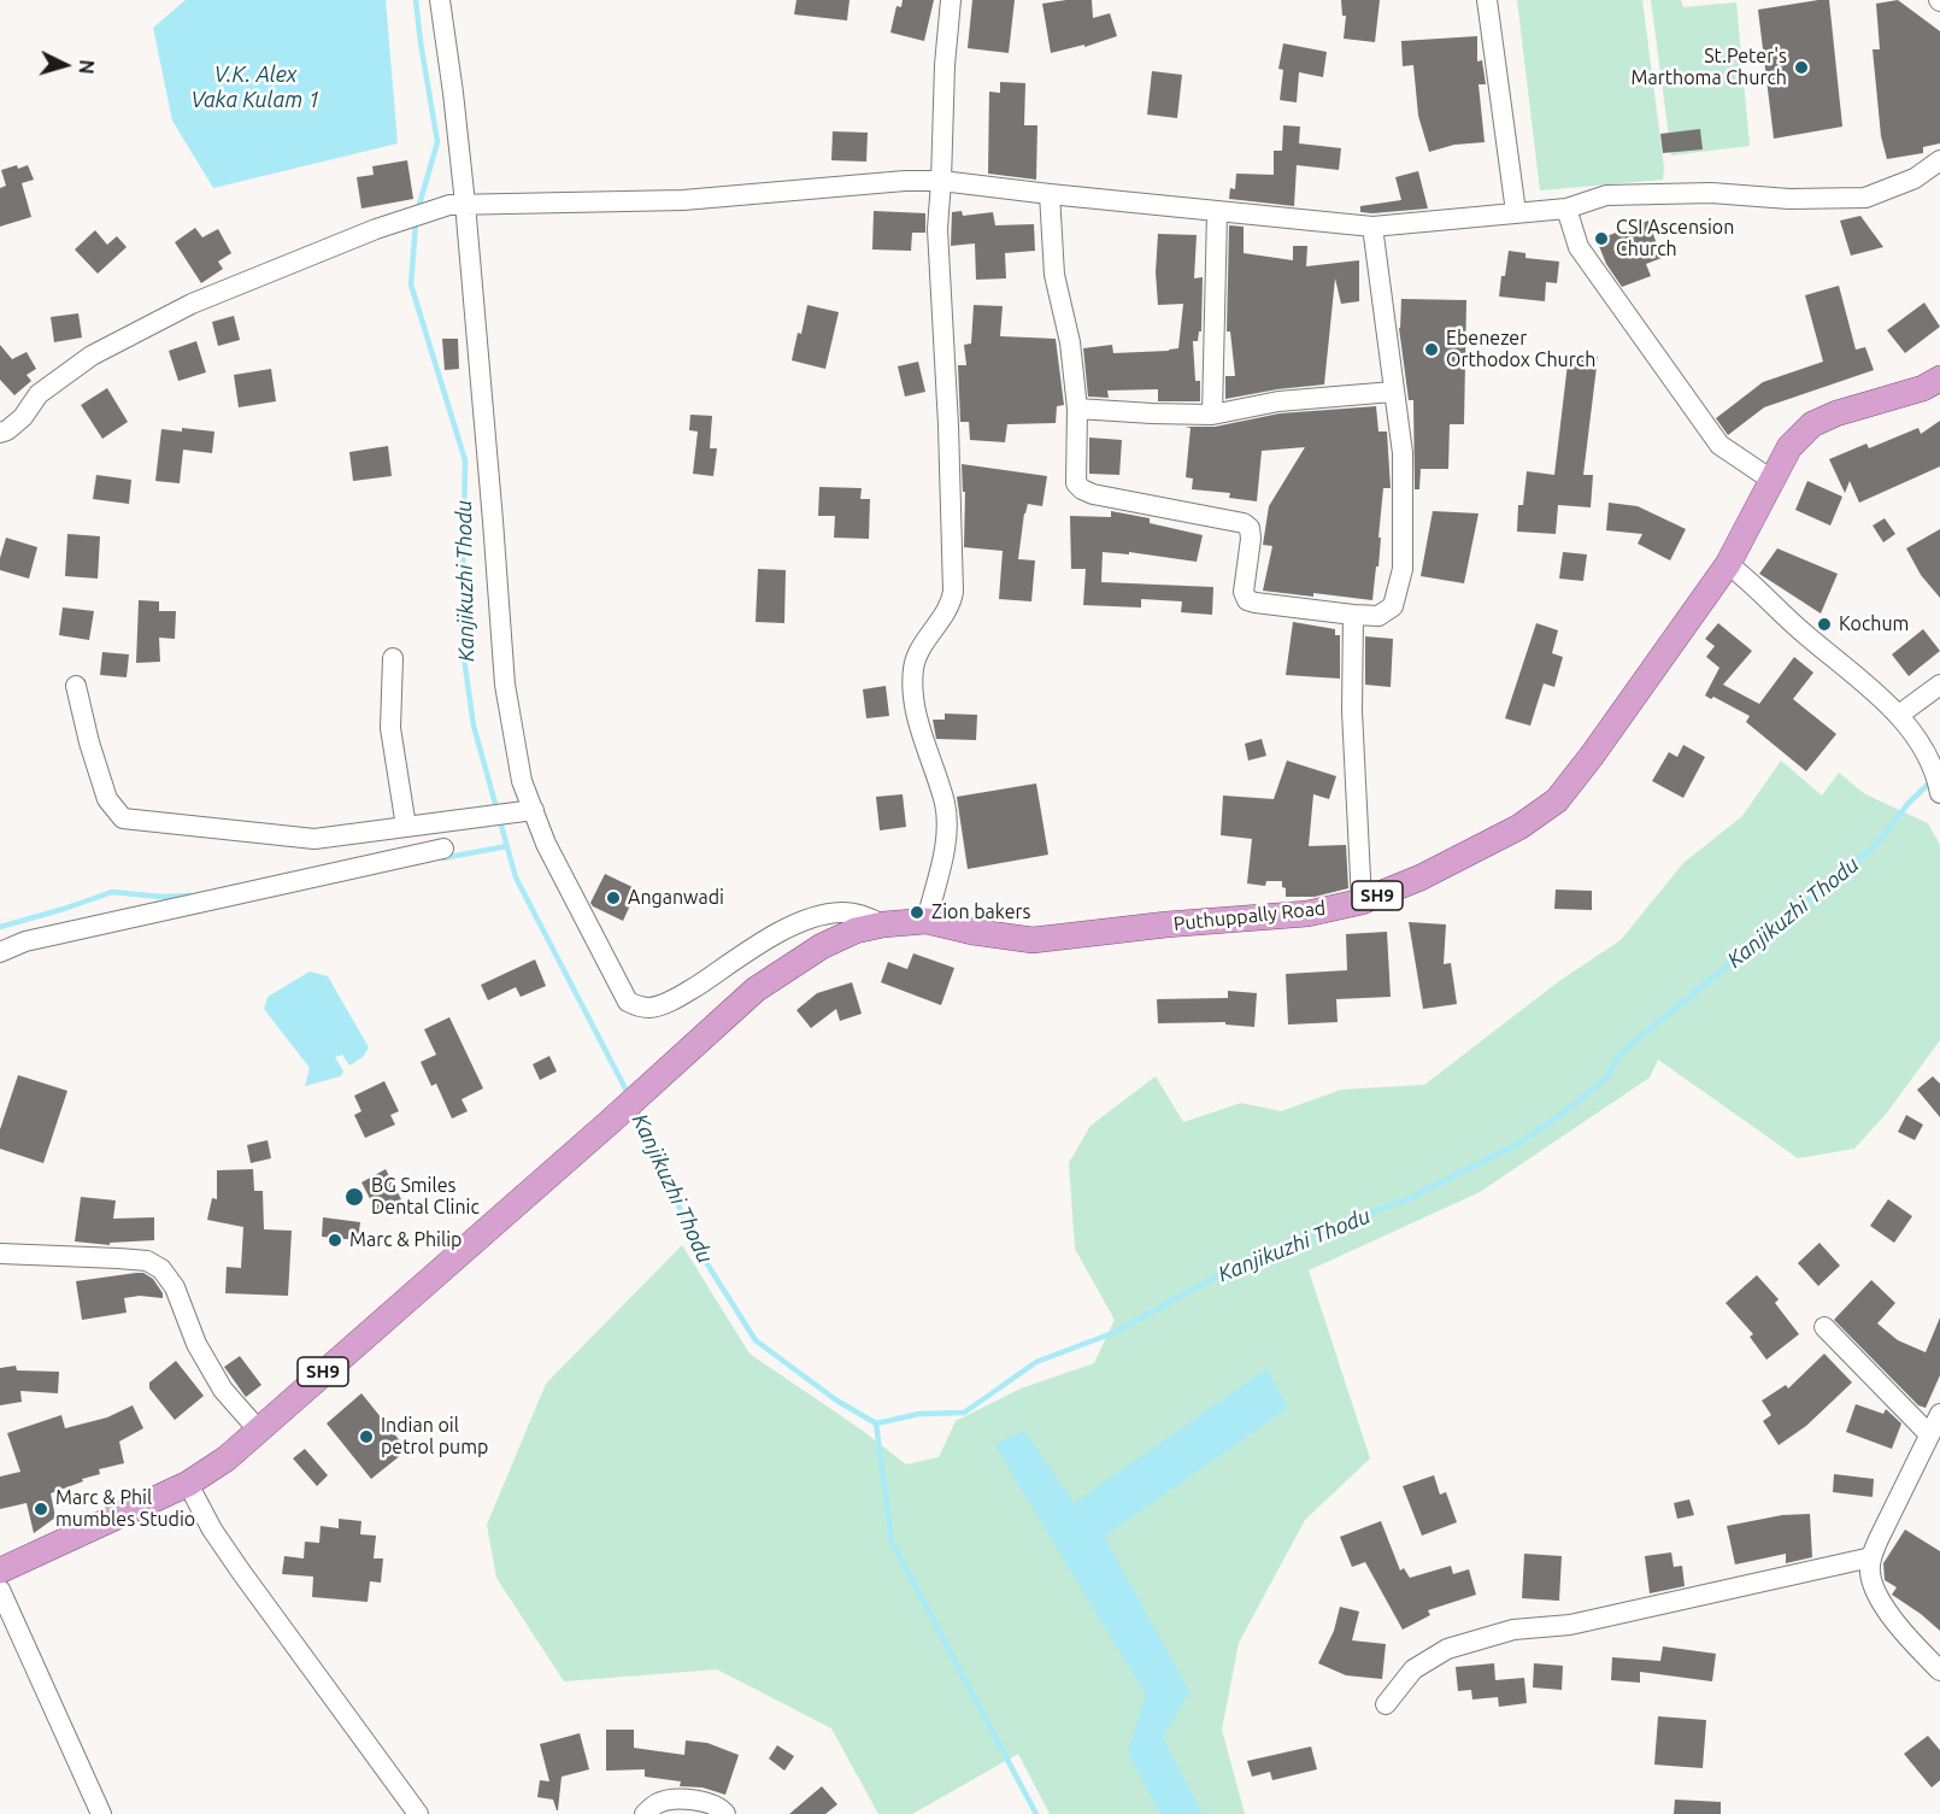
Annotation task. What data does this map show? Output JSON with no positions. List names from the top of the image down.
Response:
{
  "streets": {
    "main road": ["SH9", "Puthuppally Road"]
  },
  "crossings": [
    ["SH9", "Puthuppally Road"]
  ],
  "water": ["V.K. Alex Vaka Kulam 1", "Kanjikuzhi Thodu"],
  "places": [
    "St.Peter's Marthoma Church",
    "CSI Ascension Church",
    "Ebenezer Orthodox Church",
    "Kochum",
    "Anganwadi",
    "Zion bakers",
    "BG Smiles Dental Clinic",
    "Marc & Philip",
    "Indian oil petrol pump",
    "Marc & Phil mumbles Studio"
  ],
  "north": "right"
}
